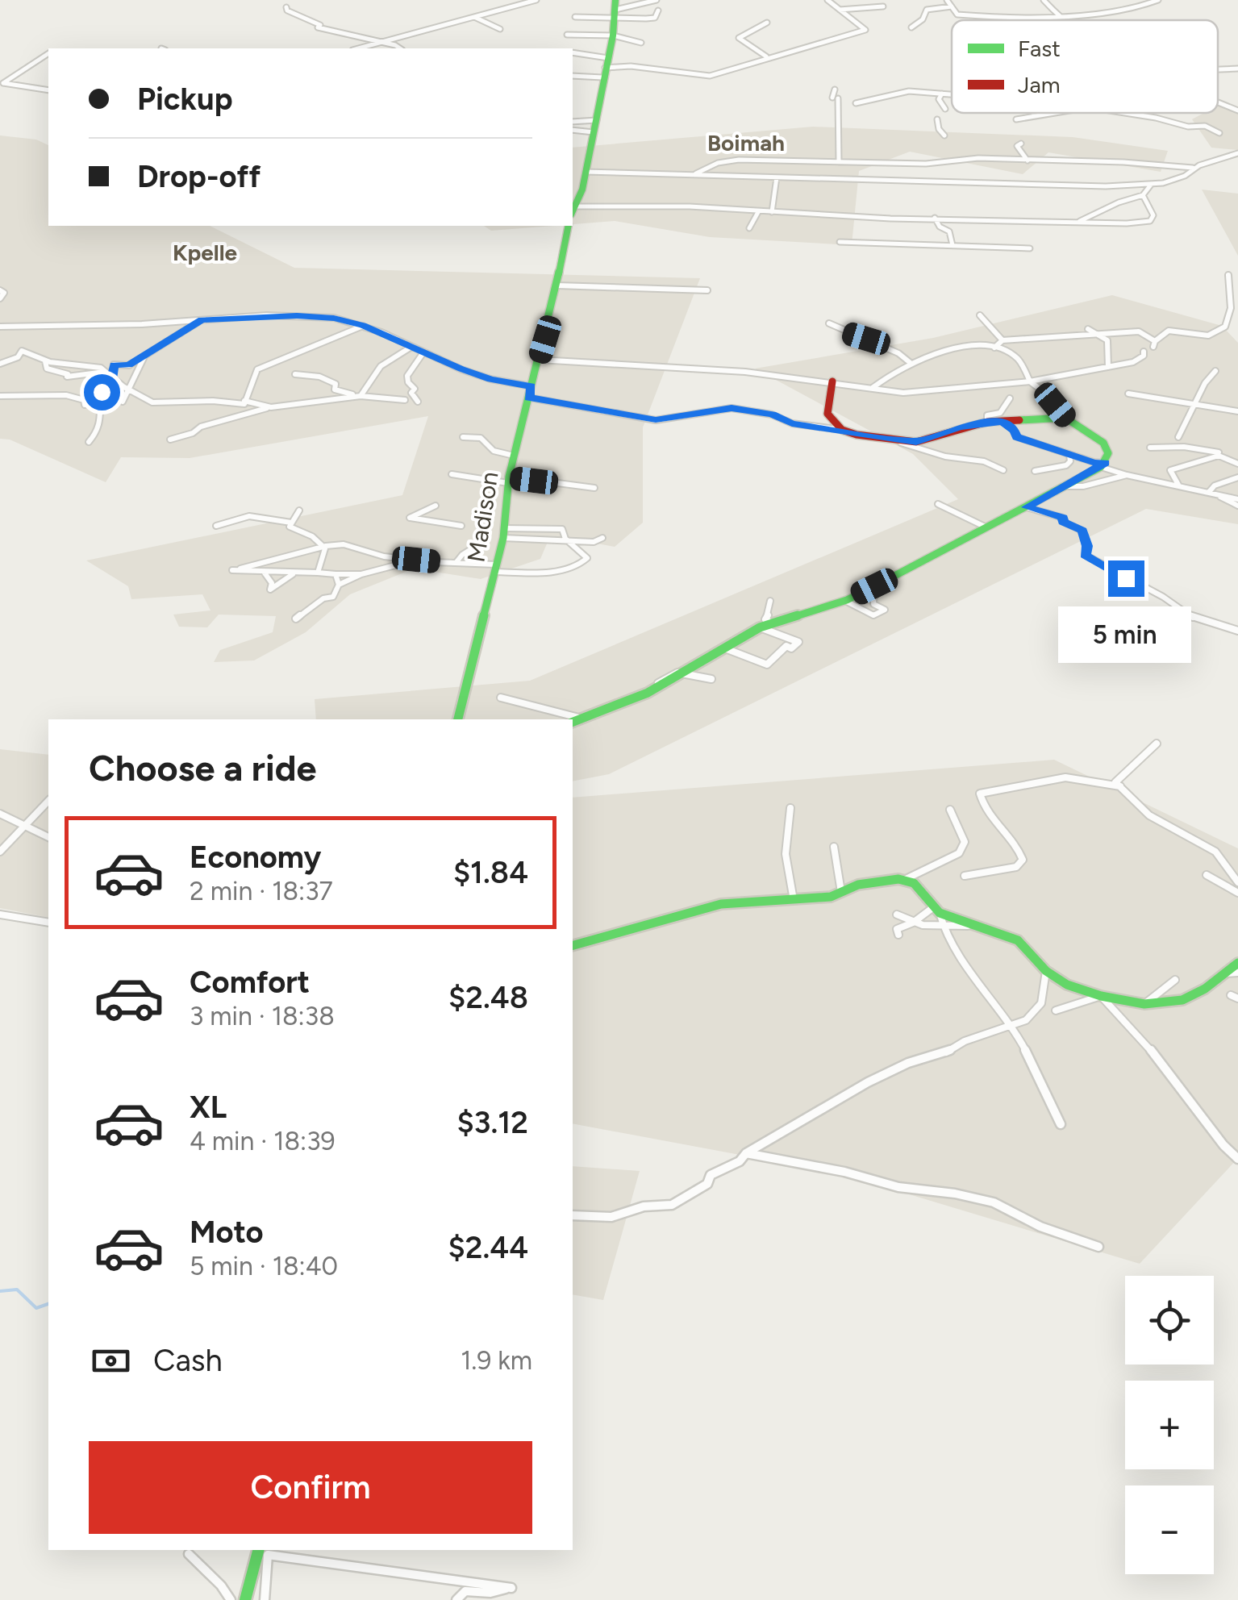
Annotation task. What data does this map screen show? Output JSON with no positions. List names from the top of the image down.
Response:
{
  "streets": {
    "street": ["Madison"]
  },
  "districts": ["Boimah", "Kpelle"],
  "legend": ["Fast", "Jam"],
  "page": {
    "banner": ["Pickup", "Drop-off"],
    "bubble": "5 min",
    "heading": "Choose a ride",
    "list": [
      {
        "name": "Economy",
        "note": "2 min · 18:37",
        "value": "$1.84"
      },
      {
        "name": "Comfort",
        "note": "3 min · 18:38",
        "value": "$2.48"
      },
      {
        "name": "XL",
        "note": "4 min · 18:39",
        "value": "$3.12"
      },
      {
        "name": "Moto",
        "note": "5 min · 18:40",
        "value": "$2.44"
      }
    ],
    "map_buttons": ["+", "−"],
    "pay": ["Cash", "1.9 km"],
    "buttons": "Confirm"
  }
}
